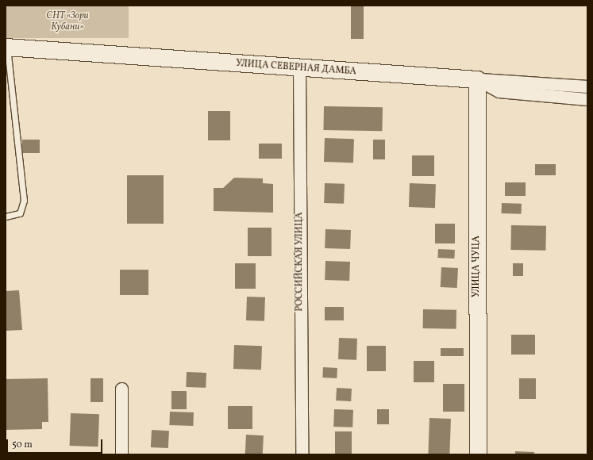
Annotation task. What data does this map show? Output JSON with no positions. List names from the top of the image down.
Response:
{
  "streets": {
    "street": ["УЛИЦА СЕВЕРНАЯ ДАМБА", "РОССИЙСКАЯ УЛИЦА", "УЛИЦА ЧУЦА"]
  },
  "crossings": [
    ["УЛИЦА СЕВЕРНАЯ ДАМБА", "РОССИЙСКАЯ УЛИЦА"],
    ["УЛИЦА СЕВЕРНАЯ ДАМБА", "УЛИЦА ЧУЦА"]
  ],
  "parks": ["СНТ «Зори Кубани»"],
  "scale_bar": "50 m"
}
